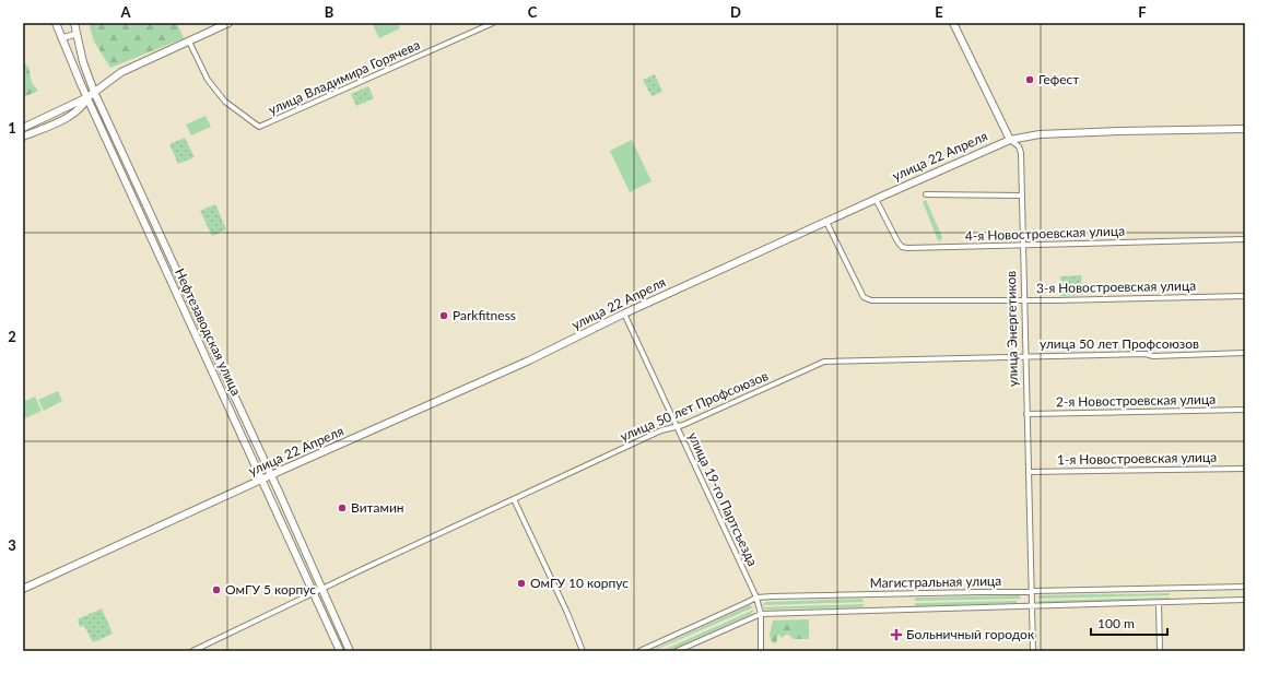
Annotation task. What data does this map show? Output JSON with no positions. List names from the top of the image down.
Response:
{
  "streets": {
    "main road": ["улица 22 Апреля", "улица Энергетиков", "Нефтезаводская улица"],
    "street": [
      "улица Владимира Горячева",
      "4-я Новостроевская улица",
      "3-я Новостроевская улица",
      "улица 50 лет Профсоюзов",
      "2-я Новостроевская улица",
      "1-я Новостроевская улица",
      "улица 19-го Партсъезда",
      "Магистральная улица"
    ]
  },
  "crossings": [
    ["улица 22 Апреля", "4-я Новостроевская улица"],
    ["улица 22 Апреля", "3-я Новостроевская улица"],
    ["улица 22 Апреля", "улица Энергетиков"],
    ["улица 22 Апреля", "Нефтезаводская улица"],
    ["улица 22 Апреля", "улица 19-го Партсъезда"],
    ["4-я Новостроевская улица", "улица Энергетиков"],
    ["3-я Новостроевская улица", "улица Энергетиков"],
    ["улица Энергетиков", "улица 50 лет Профсоюзов"],
    ["улица Энергетиков", "2-я Новостроевская улица"],
    ["улица Энергетиков", "1-я Новостроевская улица"],
    ["улица Энергетиков", "Магистральная улица"],
    ["Нефтезаводская улица", "улица 50 лет Профсоюзов"],
    ["улица 50 лет Профсоюзов", "улица 19-го Партсъезда"],
    ["улица 19-го Партсъезда", "Магистральная улица"]
  ],
  "places": {
    "other": [
      "Гефест",
      "Parkfitness",
      "Витамин",
      "ОмГУ 10 корпус",
      "ОмГУ 5 корпус"
    ],
    "health": ["Больничный городок"]
  },
  "scale_bar": "100 m",
  "grid": {
    "columns": [
      "A",
      "B",
      "C",
      "D",
      "E",
      "F"
    ],
    "rows": ["1", "2", "3"]
  }
}
